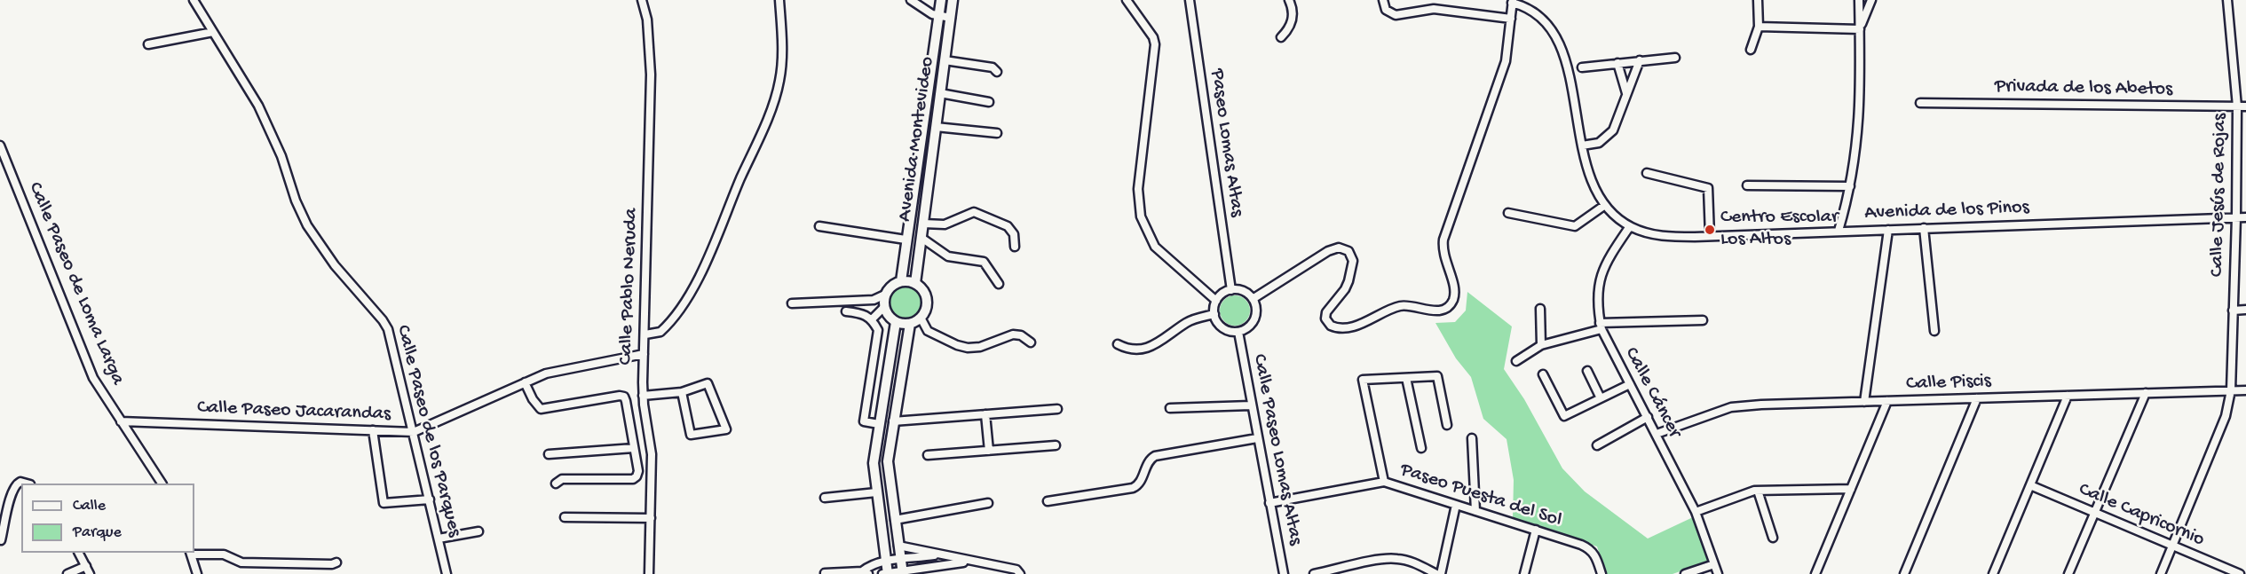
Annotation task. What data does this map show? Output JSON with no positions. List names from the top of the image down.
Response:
{
  "streets": {
    "street": [
      "Privada de los Abetos",
      "Avenida Montevideo",
      "Paseo Lomas Altas",
      "Calle Jesús de Rojas",
      "Avenida de los Pinos",
      "Calle Paseo de Loma Larga",
      "Calle Pablo Neruda",
      "Calle Piscis",
      "Calle Cáncer",
      "Calle Paseo Jacarandas",
      "Calle Paseo de los Parques",
      "Calle Paseo Lomas Altas",
      "Paseo Puesta del Sol",
      "Calle Capricornio"
    ]
  },
  "crossings": [
    ["Privada de los Abetos", "Calle Jesús de Rojas"],
    ["Paseo Lomas Altas", "Calle Paseo Lomas Altas"],
    ["Calle Jesús de Rojas", "Avenida de los Pinos"],
    ["Calle Jesús de Rojas", "Calle Piscis"],
    ["Calle Jesús de Rojas", "Calle Capricornio"],
    ["Avenida de los Pinos", "Calle Cáncer"],
    ["Calle Paseo de Loma Larga", "Calle Paseo Jacarandas"],
    ["Calle Pablo Neruda", "Calle Paseo Jacarandas"],
    ["Calle Piscis", "Calle Cáncer"],
    ["Calle Paseo Jacarandas", "Calle Paseo de los Parques"],
    ["Calle Paseo Lomas Altas", "Paseo Puesta del Sol"]
  ],
  "places": ["Centro Escolar Los Altos"],
  "legend": ["Calle", "Parque"]
}
